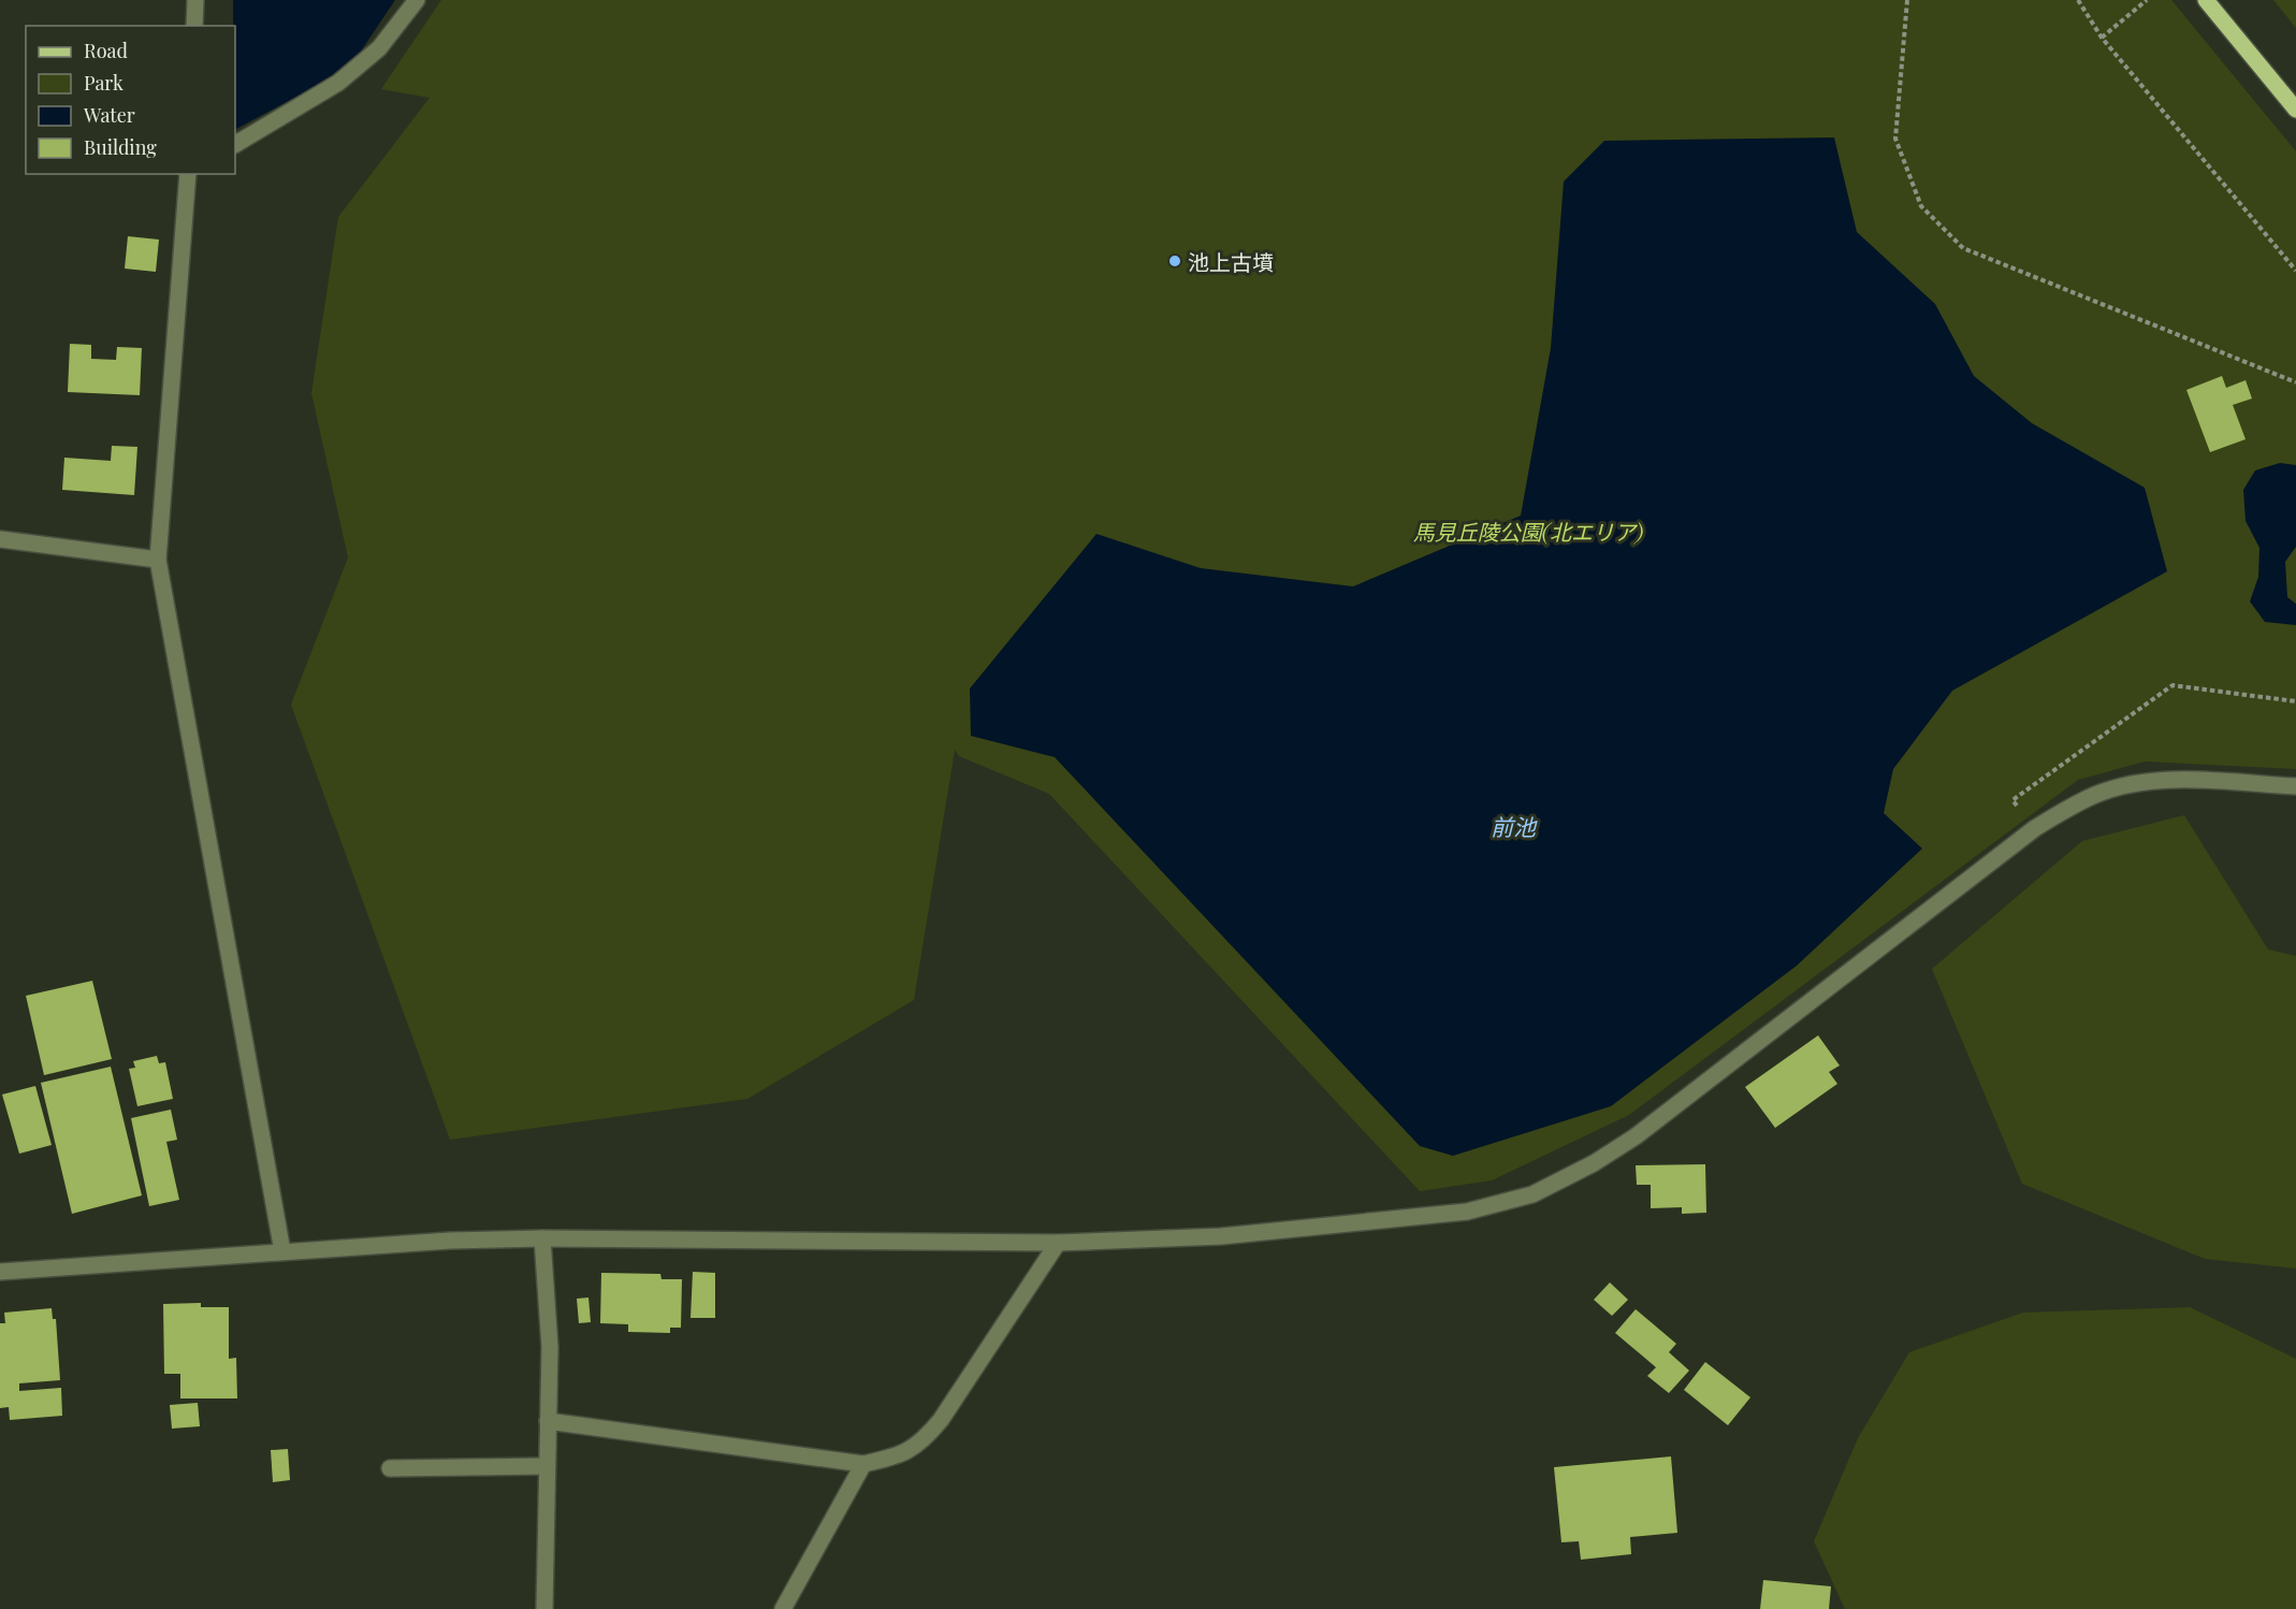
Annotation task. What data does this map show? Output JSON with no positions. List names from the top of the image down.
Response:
{
  "water": ["前池"],
  "parks": ["馬見丘陵公園(北エリア)"],
  "places": ["池上古墳"],
  "legend": [
    "Road",
    "Park",
    "Water",
    "Building"
  ]
}
